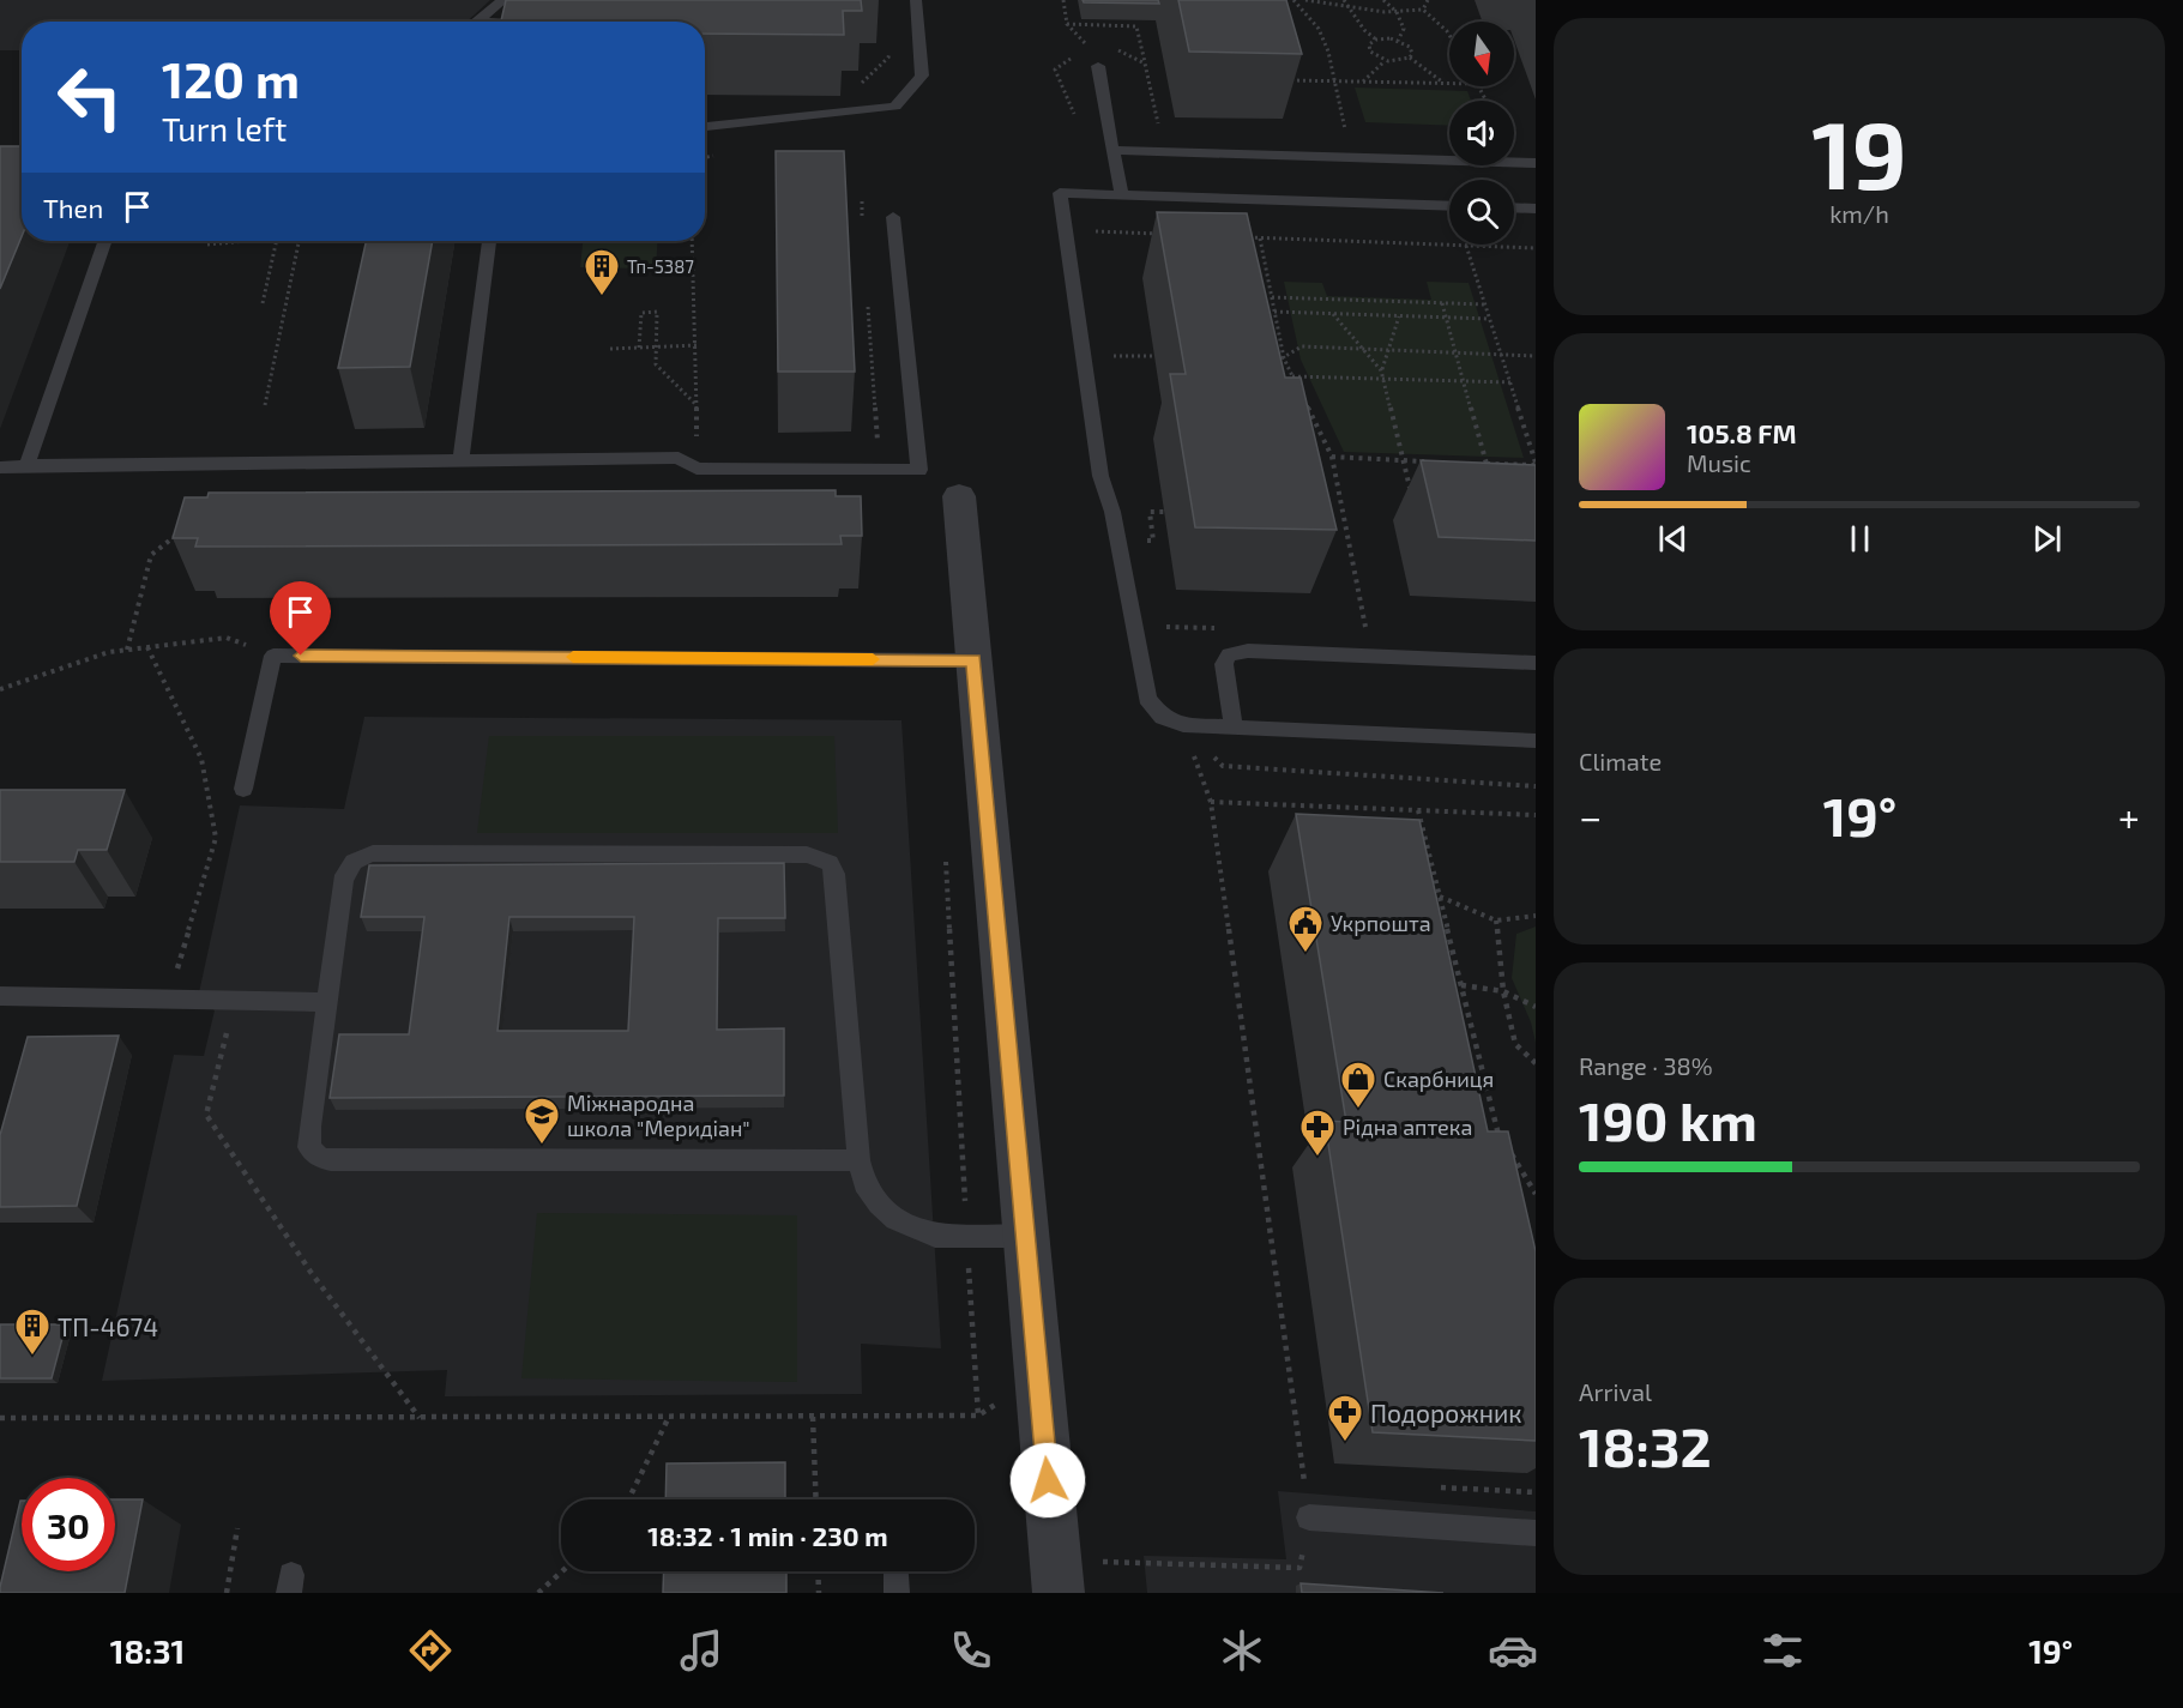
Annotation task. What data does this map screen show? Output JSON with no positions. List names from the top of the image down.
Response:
{
  "places": {
    "building": ["Тп-5387", "ТП-4674"],
    "public building": ["Укрпошта"],
    "shop": ["Скарбниця"],
    "school or university": ["Міжнародна школа \"Меридіан\""],
    "pharmacy": ["Рідна аптека", "Подорожник"]
  },
  "north": "bottom",
  "page": {
    "tile": [
      ["19", "km/h"],
      "Climate",
      ["Range · 38%", "190 km"],
      ["Arrival", "18:32"]
    ],
    "turn": ["120 m", "Turn left"],
    "then": "Then",
    "song": ["105.8 FM", "Music"],
    "heat": ["−", "19°", "+"],
    "limit": "30",
    "trip": "18:32 · 1 min · 230 m",
    "tabs": ["18:31", "19°"]
  }
}
